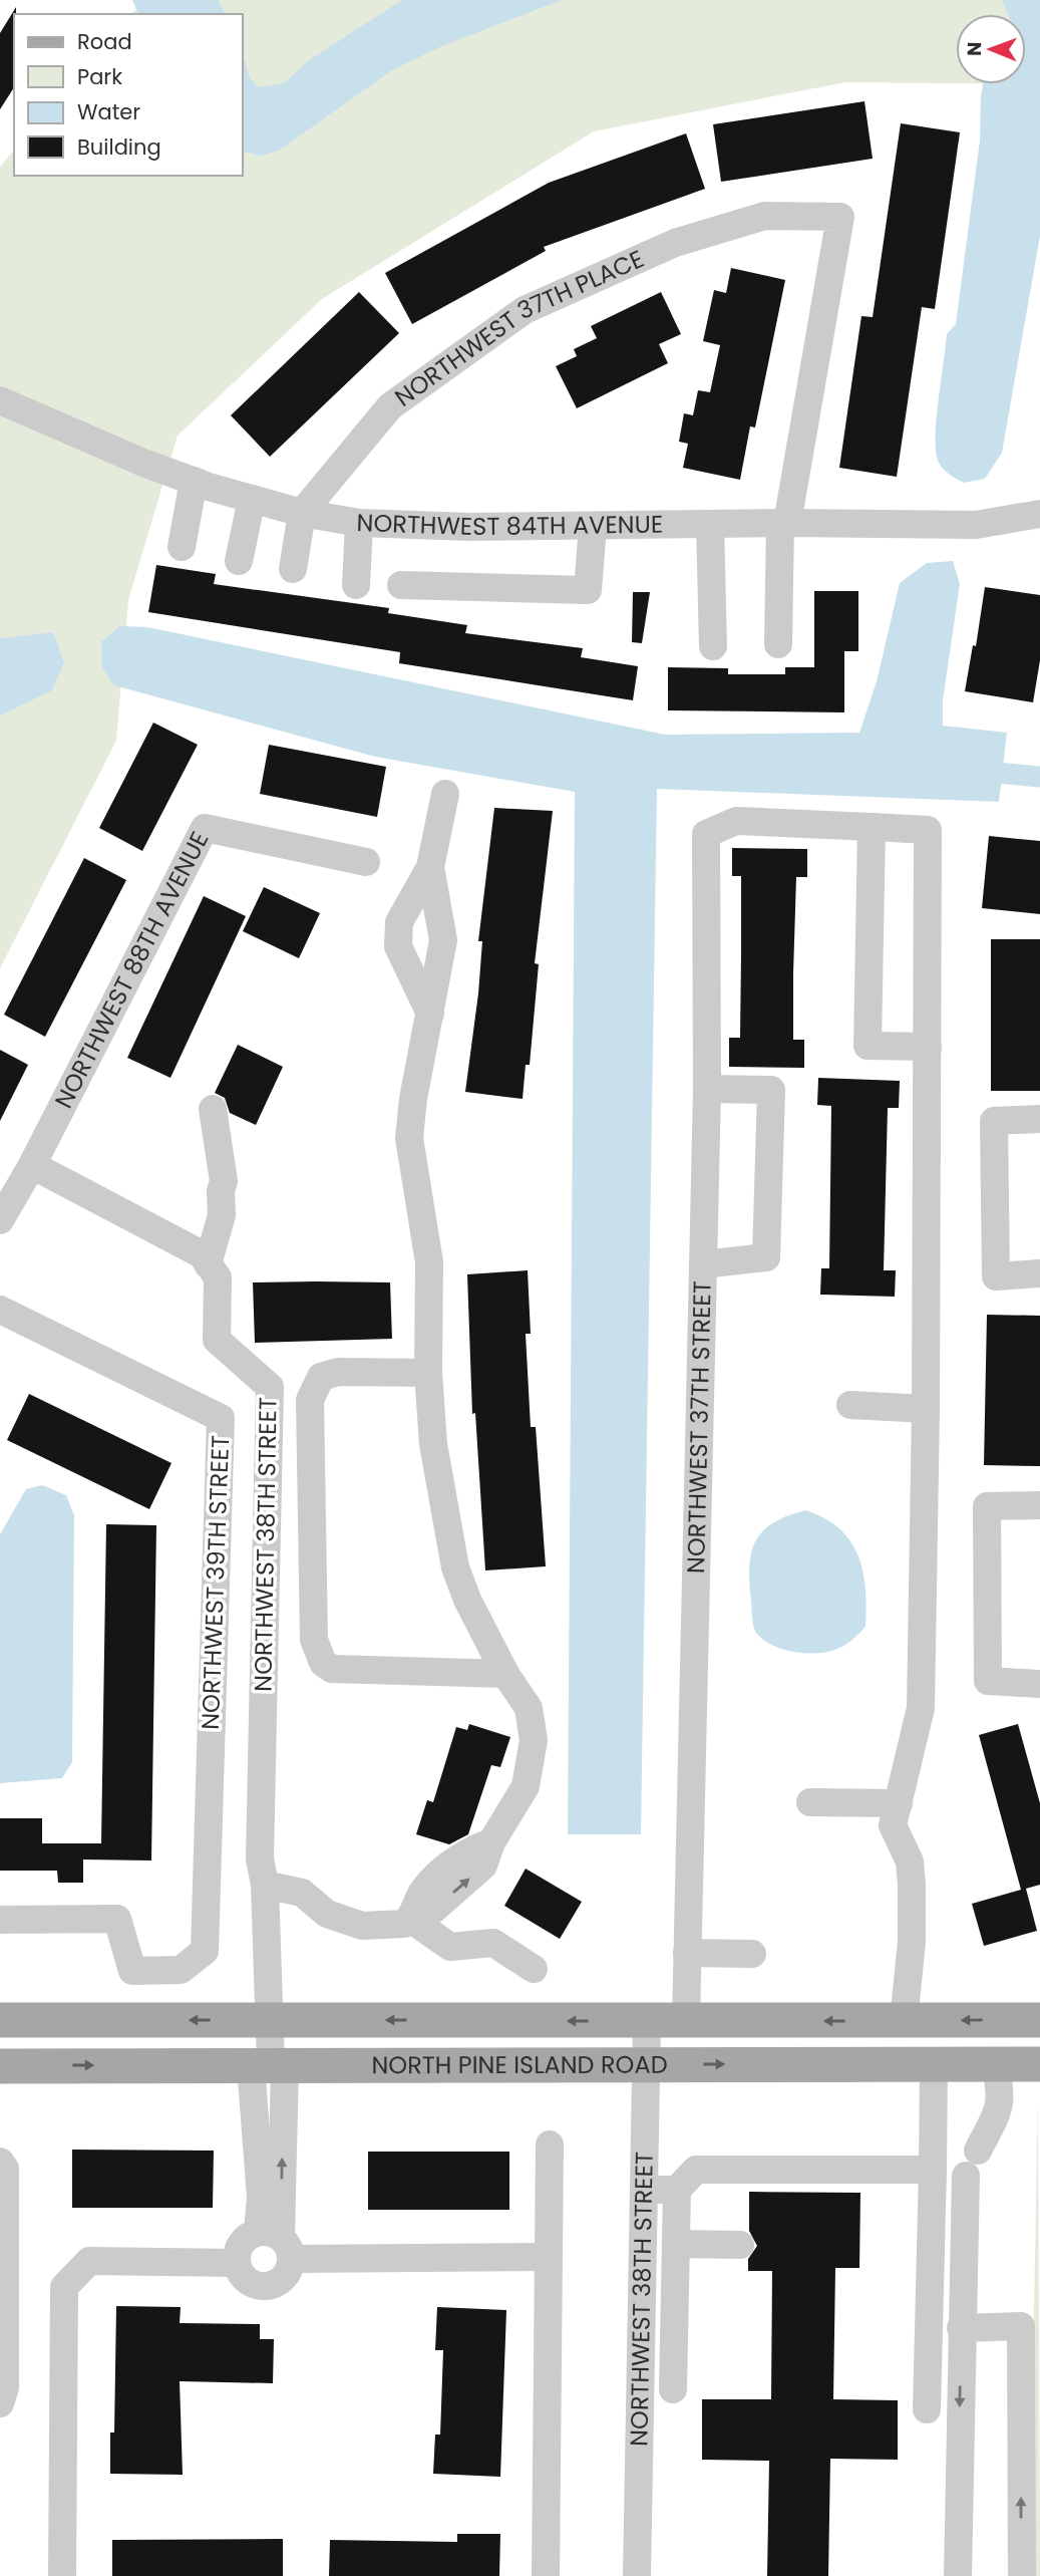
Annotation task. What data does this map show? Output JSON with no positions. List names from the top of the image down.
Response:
{
  "streets": {
    "main road": ["NORTH PINE ISLAND ROAD"],
    "street": [
      "NORTHWEST 37TH PLACE",
      "NORTHWEST 84TH AVENUE",
      "NORTHWEST 88TH AVENUE",
      "NORTHWEST 37TH STREET",
      "NORTHWEST 38TH STREET",
      "NORTHWEST 39TH STREET"
    ]
  },
  "crossings": [
    ["NORTHWEST 37TH PLACE", "NORTHWEST 84TH AVENUE"],
    ["NORTHWEST 37TH STREET", "NORTH PINE ISLAND ROAD"],
    ["NORTHWEST 38TH STREET", "NORTH PINE ISLAND ROAD"]
  ],
  "legend": [
    "Road",
    "Park",
    "Water",
    "Building"
  ],
  "north": "left"
}
